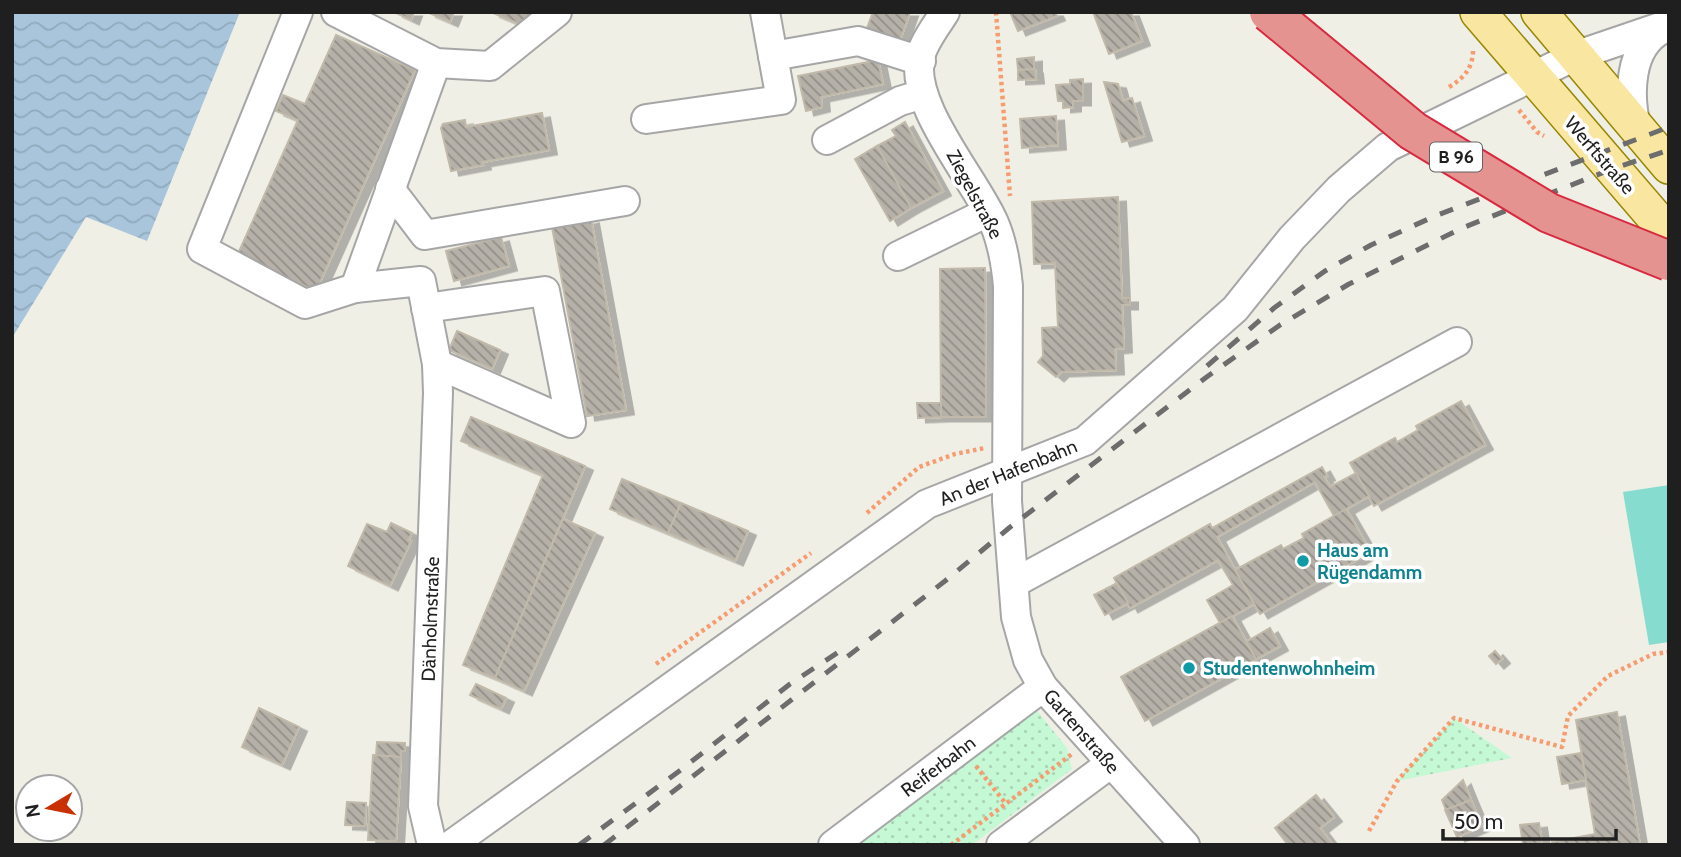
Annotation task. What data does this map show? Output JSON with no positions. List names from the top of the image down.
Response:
{
  "streets": {
    "highway": ["B 96"],
    "main road": ["Werftstraße"],
    "street": [
      "Ziegelstraße",
      "An der Hafenbahn",
      "Dänholmstraße",
      "Gartenstraße",
      "Reiferbahn"
    ]
  },
  "crossings": [
    ["Werftstraße", "An der Hafenbahn"],
    ["Ziegelstraße", "An der Hafenbahn"],
    ["Ziegelstraße", "Gartenstraße"],
    ["An der Hafenbahn", "Gartenstraße"],
    ["Gartenstraße", "Reiferbahn"]
  ],
  "places": ["Haus am Rügendamm", "Studentenwohnheim"],
  "scale_bar": "50 m",
  "north": "left"
}
